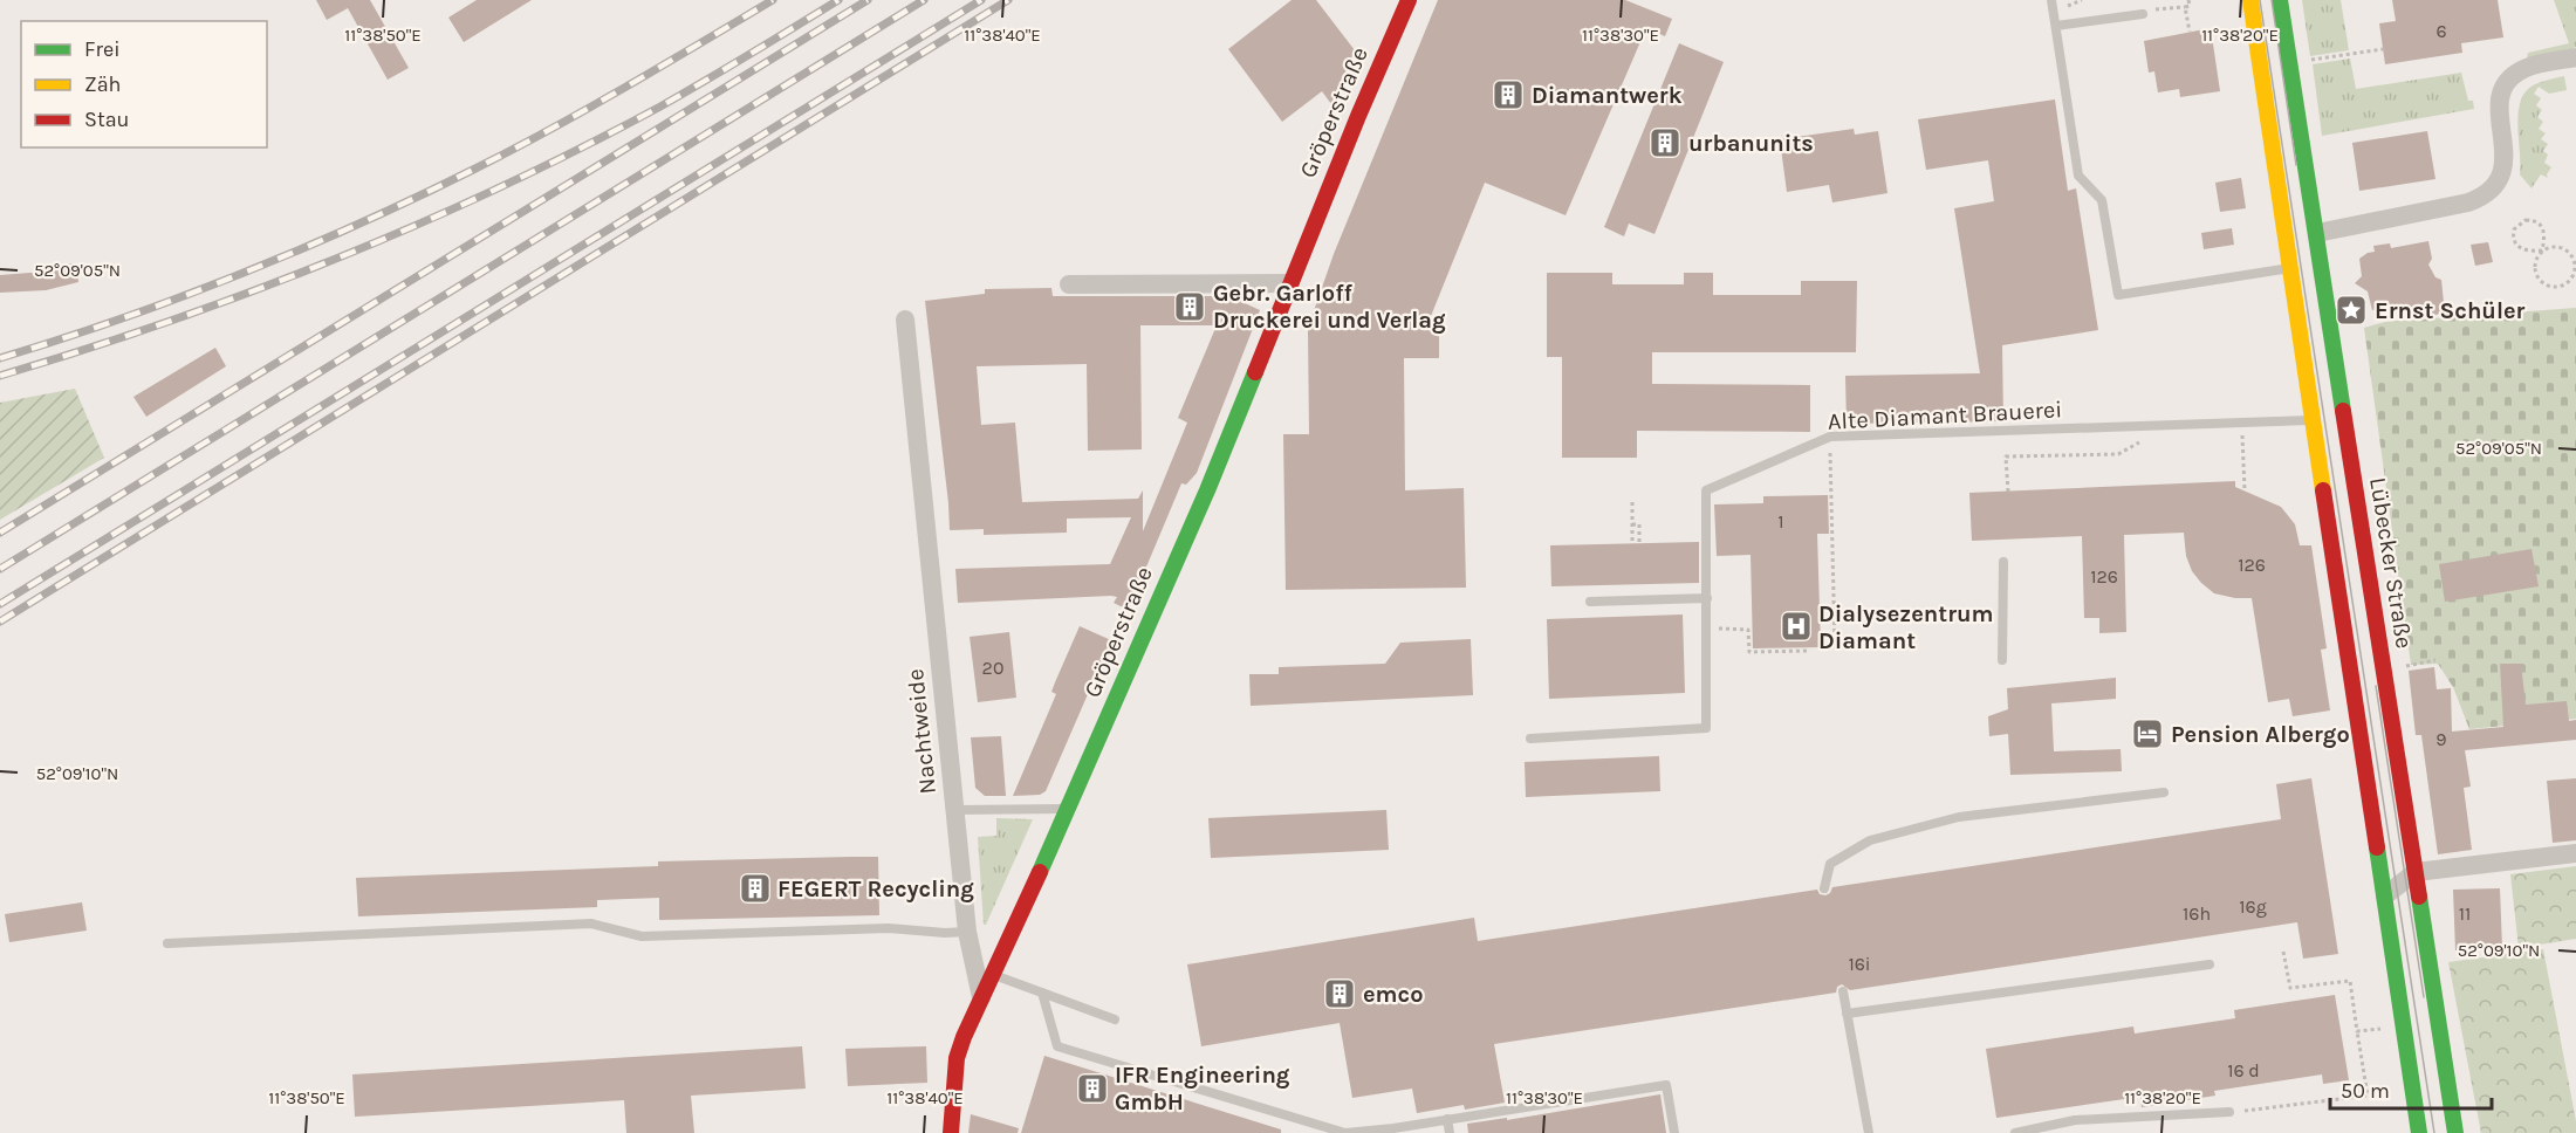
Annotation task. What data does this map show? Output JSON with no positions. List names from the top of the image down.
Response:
{
  "streets": {
    "main road": ["Gröperstraße", "Lübecker Straße"],
    "street": ["Nachtweide"],
    "lane": ["Alte Diamant Brauerei"]
  },
  "crossings": [
    ["Gröperstraße", "Nachtweide"]
  ],
  "places": {
    "building": [
      "Diamantwerk",
      "urbanunits",
      "Gebr. Garloff Druckerei und Verlag",
      "FEGERT Recycling",
      "emco",
      "IFR Engineering GmbH"
    ],
    "place": ["Ernst Schüler"],
    "hospital": ["Dialysezentrum Diamant"],
    "hotel": ["Pension Albergo"]
  },
  "house_numbers": [
    "6",
    "1",
    "126",
    "126",
    "20",
    "9",
    "16g",
    "16h",
    "11",
    "16i",
    "16 d"
  ],
  "legend": ["Frei", "Zäh", "Stau"],
  "scale_bar": "50 m",
  "coordinates": [
    "11°38'50\"E",
    "11°38'40\"E",
    "11°38'30\"E",
    "11°38'20\"E",
    "52°09'05\"N",
    "52°09'10\"N"
  ]
}
